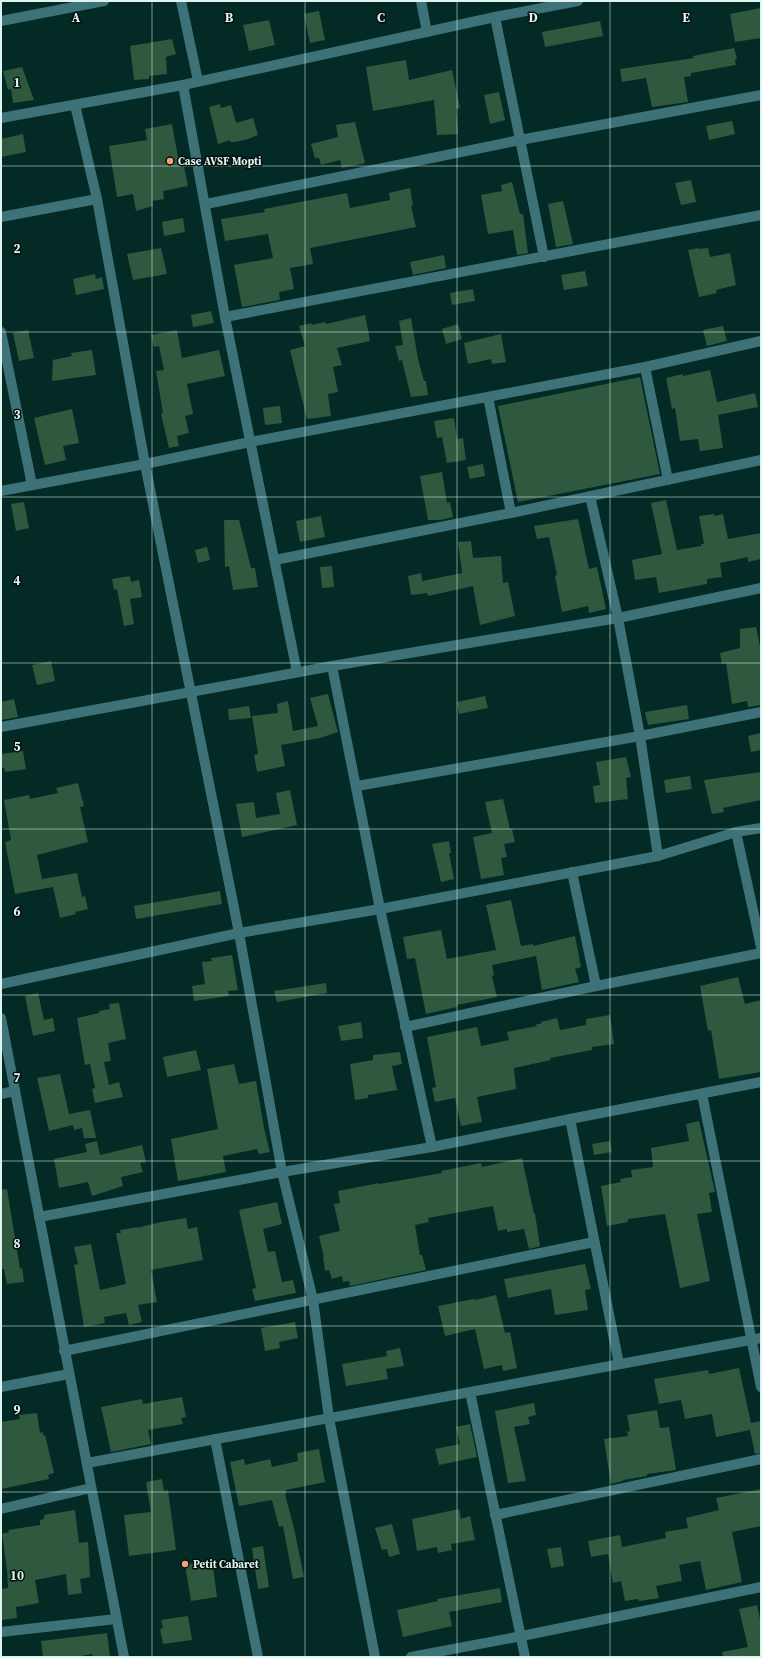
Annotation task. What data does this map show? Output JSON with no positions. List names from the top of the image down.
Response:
{
  "places": ["Case AVSF Mopti", "Petit Cabaret"],
  "grid": {
    "columns": [
      "A",
      "B",
      "C",
      "D",
      "E"
    ],
    "rows": [
      "1",
      "2",
      "3",
      "4",
      "5",
      "6",
      "7",
      "8",
      "9",
      "10"
    ]
  }
}
